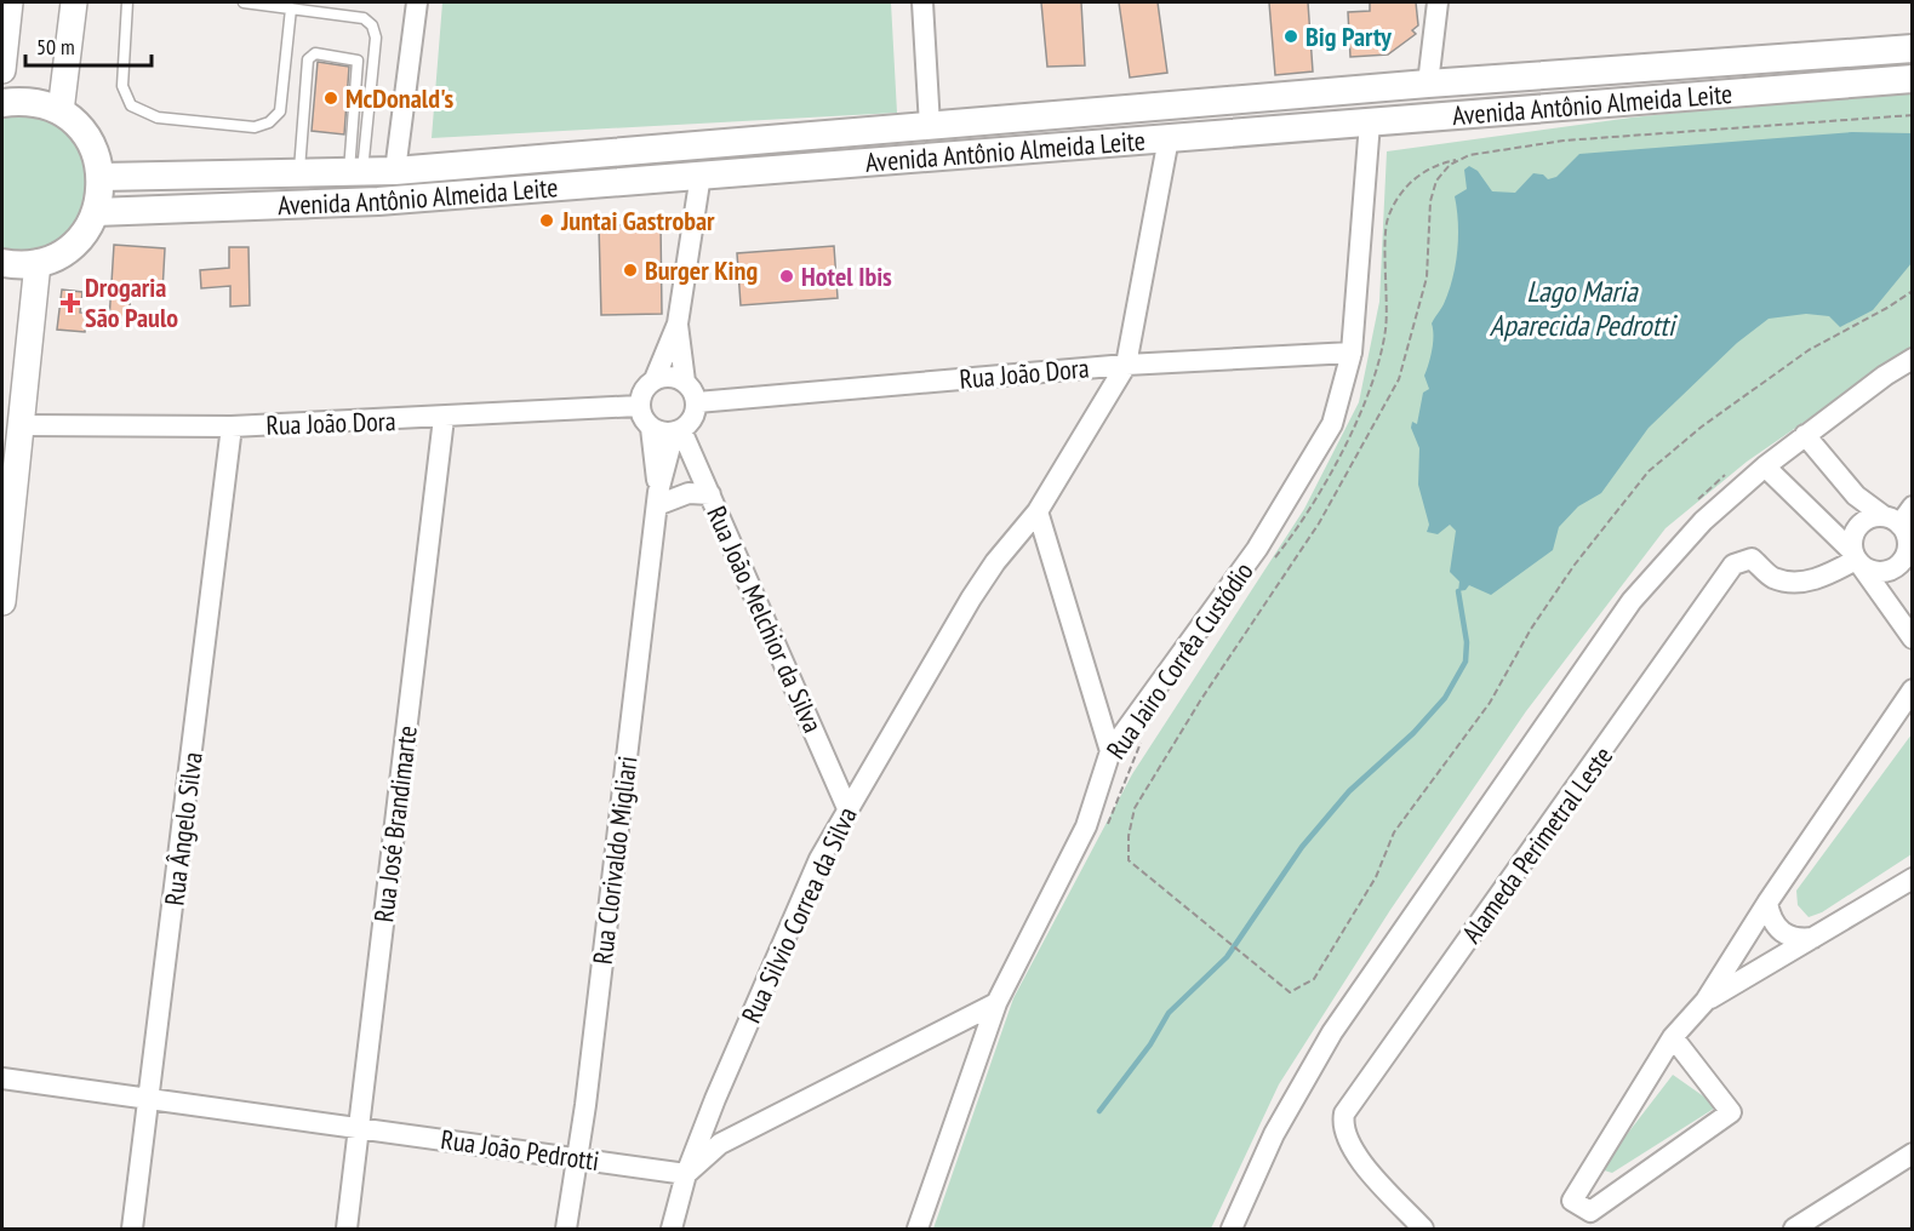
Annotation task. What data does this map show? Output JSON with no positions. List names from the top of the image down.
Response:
{
  "streets": {
    "main road": ["Avenida Antônio Almeida Leite"],
    "street": [
      "Rua João Dora",
      "Rua João Melchior da Silva",
      "Rua Jairo Corrêa Custódio",
      "Rua José Brandimarte",
      "Rua Ângelo Silva",
      "Alameda Perimetral Leste",
      "Rua Clorivaldo Migliari",
      "Rua Silvio Correa da Silva",
      "Rua João Pedrotti"
    ]
  },
  "crossings": [
    ["Avenida Antônio Almeida Leite", "Rua Jairo Corrêa Custódio"],
    ["Avenida Antônio Almeida Leite", "Rua Silvio Correa da Silva"],
    ["Rua João Dora", "Rua João Melchior da Silva"],
    ["Rua João Dora", "Rua Jairo Corrêa Custódio"],
    ["Rua João Dora", "Rua José Brandimarte"],
    ["Rua João Dora", "Rua Ângelo Silva"],
    ["Rua João Dora", "Rua Clorivaldo Migliari"],
    ["Rua João Dora", "Rua Silvio Correa da Silva"],
    ["Rua João Melchior da Silva", "Rua Clorivaldo Migliari"],
    ["Rua João Melchior da Silva", "Rua Silvio Correa da Silva"],
    ["Rua José Brandimarte", "Rua João Pedrotti"],
    ["Rua Ângelo Silva", "Rua João Pedrotti"],
    ["Rua Clorivaldo Migliari", "Rua João Pedrotti"],
    ["Rua Silvio Correa da Silva", "Rua João Pedrotti"]
  ],
  "water": ["Lago Maria Aparecida Pedrotti"],
  "places": {
    "other": [
      "Big Party",
      "McDonald's",
      "Juntai Gastrobar",
      "Burger King",
      "Hotel Ibis"
    ],
    "health": ["Drogaria São Paulo"]
  },
  "scale_bar": "50 m"
}
